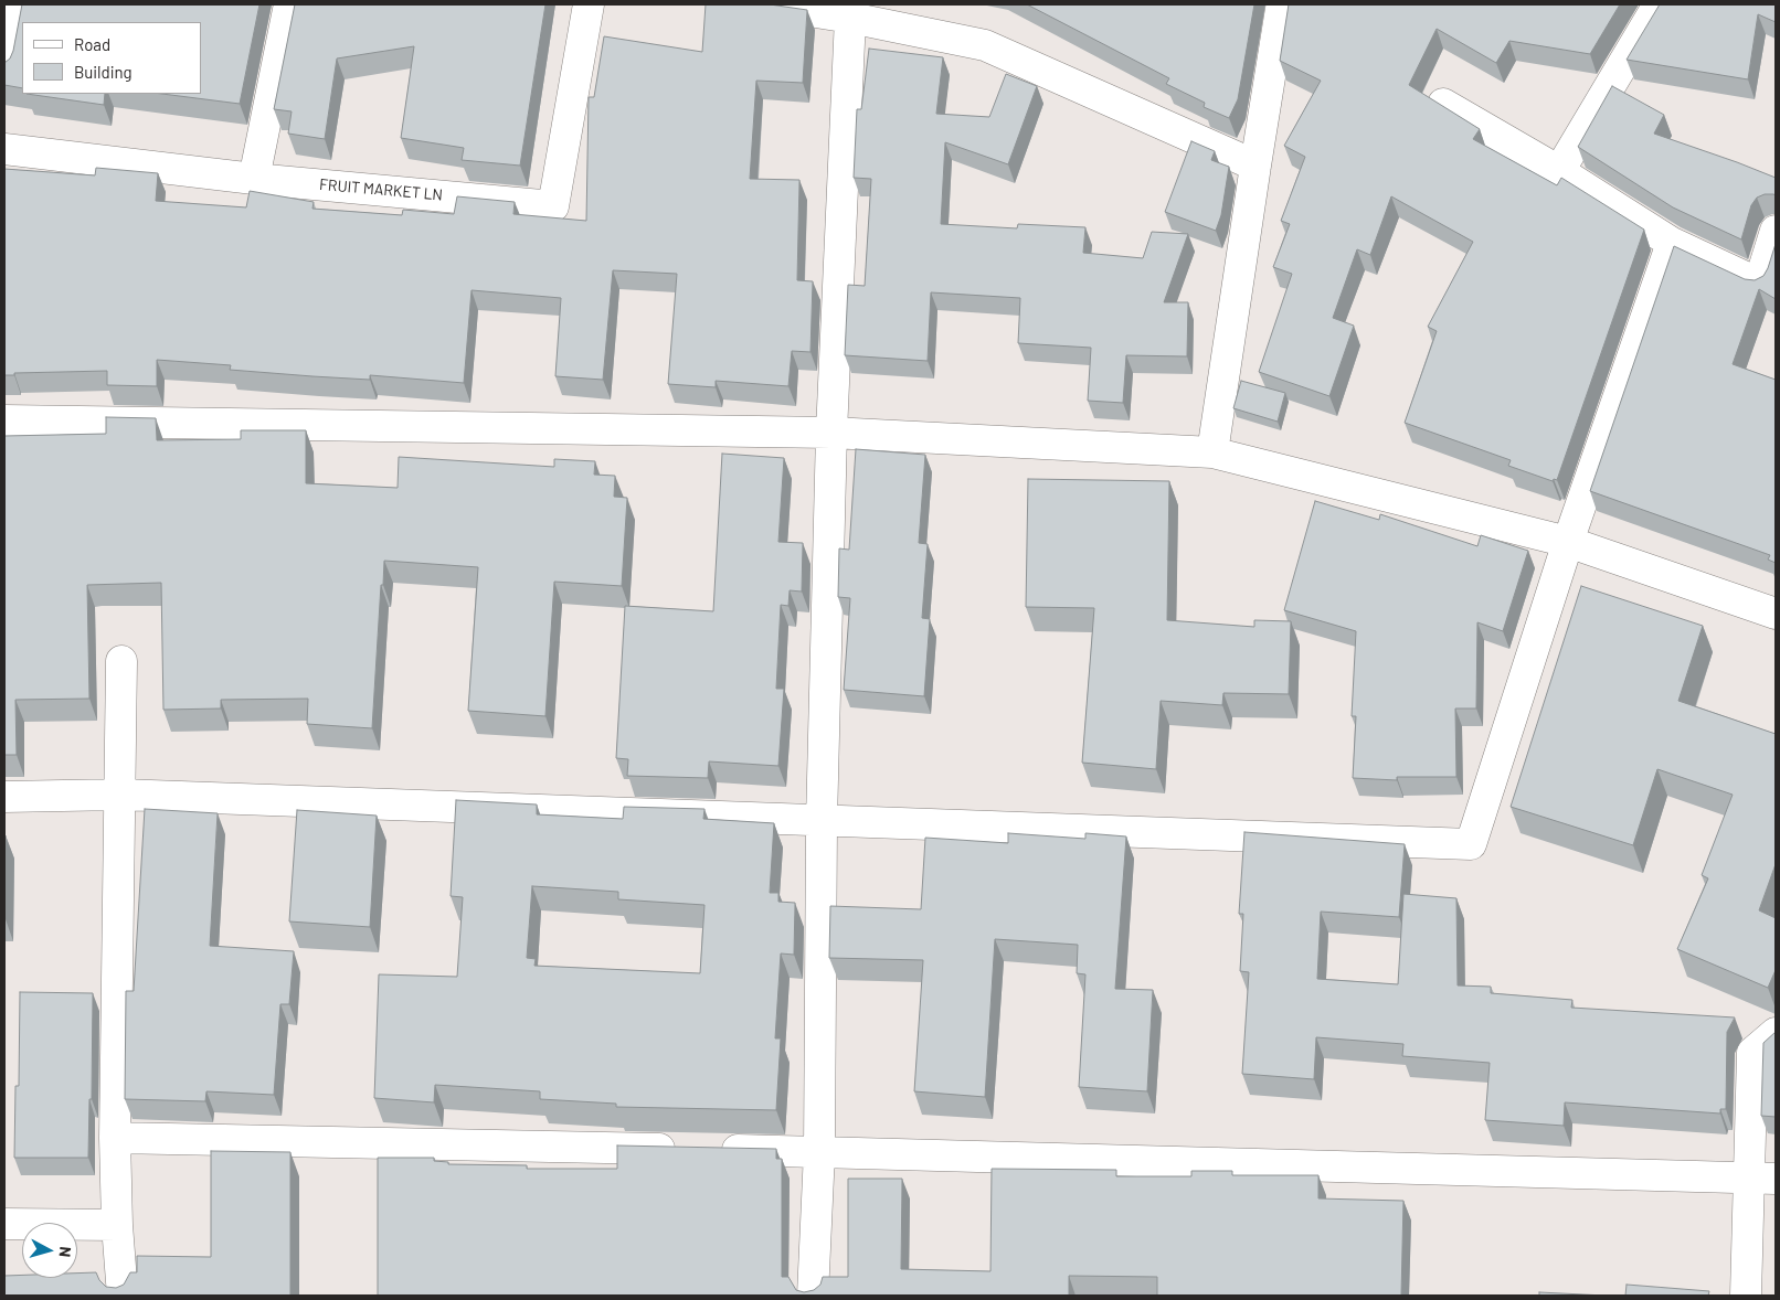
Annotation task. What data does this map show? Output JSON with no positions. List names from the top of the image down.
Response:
{
  "streets": {
    "street": ["FRUIT MARKET LN"]
  },
  "legend": ["Road", "Building"],
  "north": "right"
}
